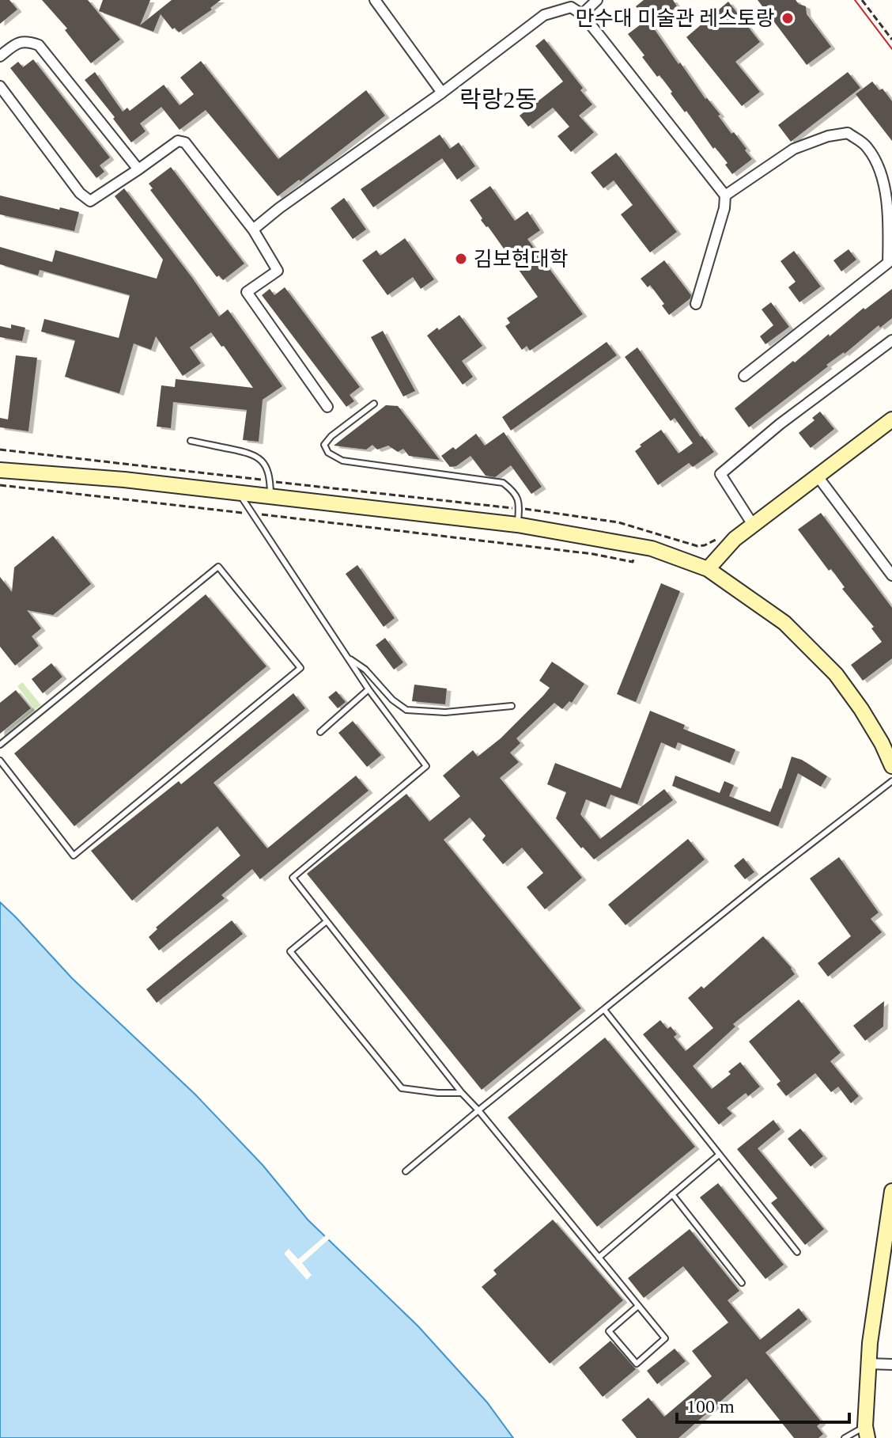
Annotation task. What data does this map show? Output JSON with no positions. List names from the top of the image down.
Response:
{
  "districts": ["락랑2동"],
  "places": ["만수대 미술관 레스토랑", "김보현대학"],
  "scale_bar": "100 m"
}
